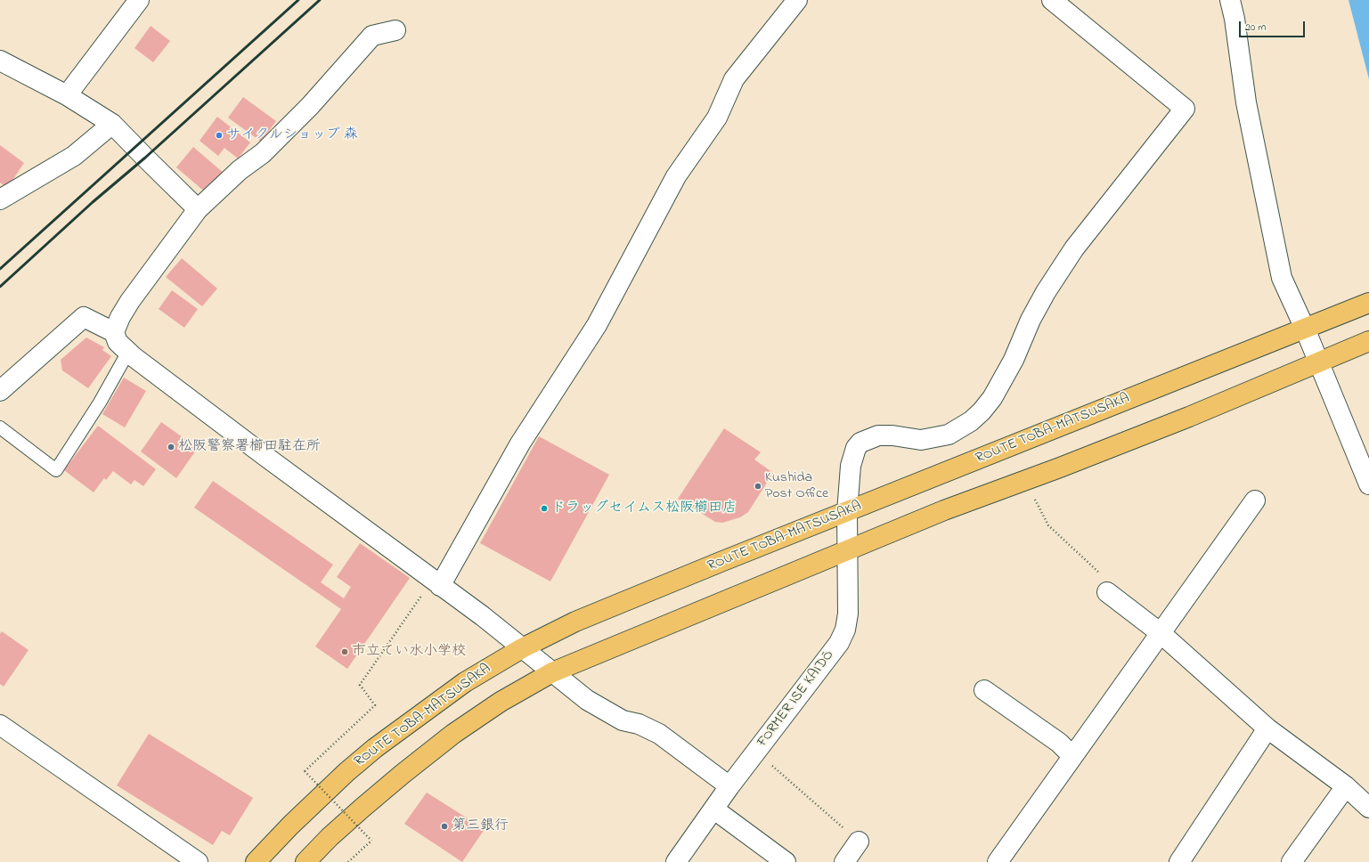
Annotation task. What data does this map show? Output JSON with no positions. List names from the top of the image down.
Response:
{
  "streets": {
    "main road": ["ROUTE TOBA-MATSUSAKA"],
    "street": ["FORMER ISE KAIDŌ"]
  },
  "crossings": [
    ["ROUTE TOBA-MATSUSAKA", "FORMER ISE KAIDŌ"]
  ],
  "places": [
    "サイクルショップ 森",
    "松阪警察署櫛田駐在所",
    "Kushida Post Office",
    "ドラッグセイムス松阪櫛田店",
    "市立てい水小学校",
    "第三銀行"
  ],
  "scale_bar": "20 m"
}
